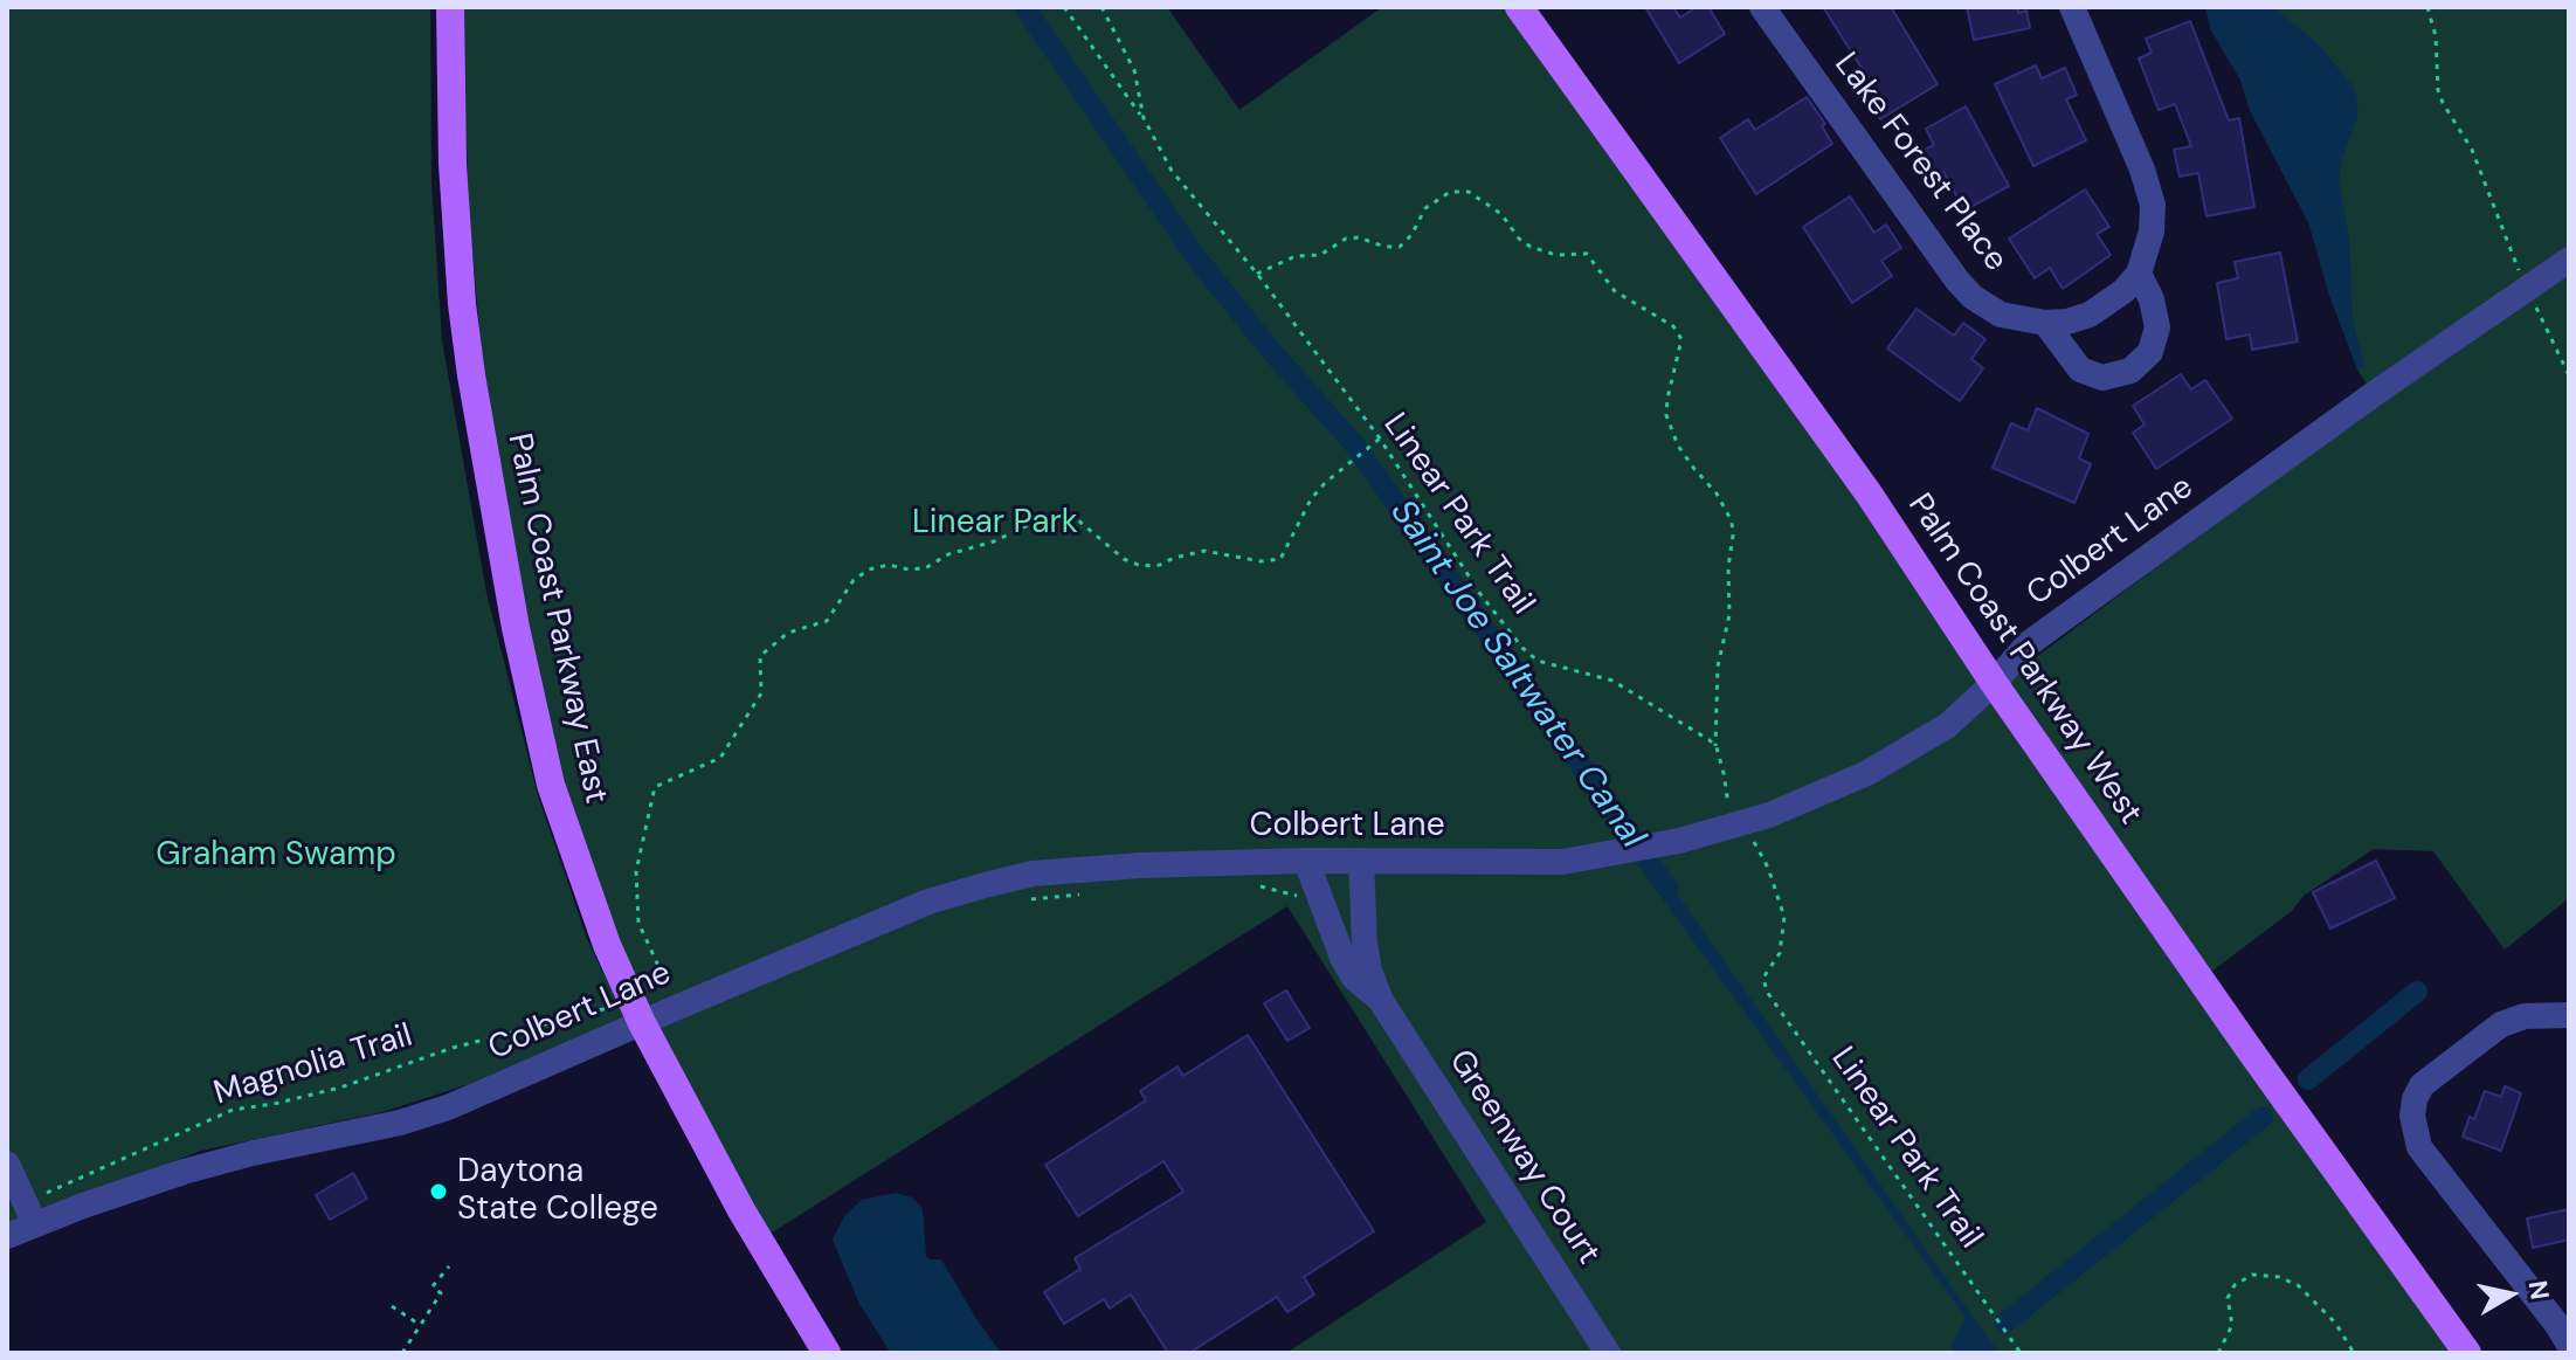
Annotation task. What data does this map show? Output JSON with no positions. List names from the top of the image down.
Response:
{
  "streets": {
    "main road": ["Palm Coast Parkway East", "Palm Coast Parkway West"],
    "street": ["Lake Forest Place", "Colbert Lane", "Greenway Court"],
    "path": ["Linear Park Trail", "Magnolia Trail"]
  },
  "crossings": [
    ["Linear Park Trail", "Colbert Lane"],
    ["Colbert Lane", "Palm Coast Parkway East"],
    ["Colbert Lane", "Palm Coast Parkway West"],
    ["Colbert Lane", "Magnolia Trail"],
    ["Palm Coast Parkway East", "Magnolia Trail"]
  ],
  "water": ["Saint Joe Saltwater Canal"],
  "parks": ["Linear Park", "Graham Swamp"],
  "places": ["Daytona State College"],
  "north": "right"
}
